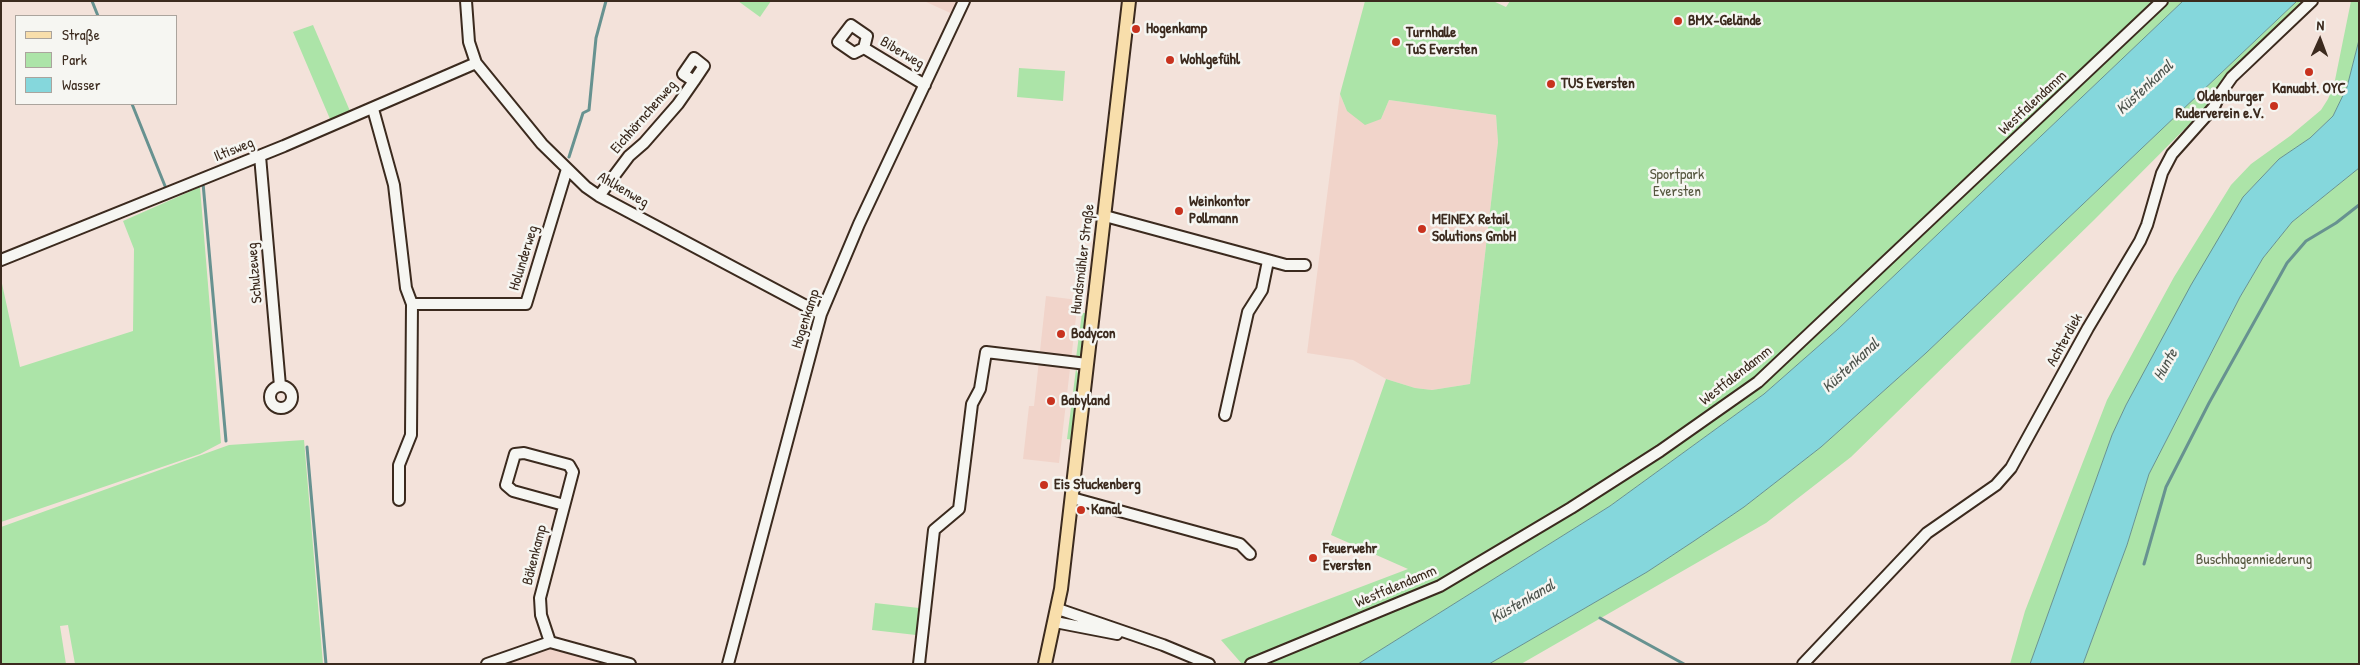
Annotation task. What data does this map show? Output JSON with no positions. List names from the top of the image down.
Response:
{
  "streets": {
    "main road": ["Hundsmühler Straße"],
    "street": [
      "Biberweg",
      "Westfalendamm",
      "Eichhörnchenweg",
      "Iltisweg",
      "Ahlkenweg",
      "Holunderweg",
      "Schulzeweg",
      "Hogenkamp",
      "Achterdiek",
      "Bäkenkamp"
    ]
  },
  "crossings": [
    ["Biberweg", "Hogenkamp"],
    ["Eichhörnchenweg", "Ahlkenweg"],
    ["Iltisweg", "Ahlkenweg"],
    ["Iltisweg", "Schulzeweg"],
    ["Ahlkenweg", "Holunderweg"],
    ["Ahlkenweg", "Hogenkamp"]
  ],
  "water": ["Küstenkanal", "Hunte"],
  "parks": ["Sportpark Eversten", "Buschhagenniederung"],
  "places": [
    "BMX-Gelände",
    "Hogenkamp",
    "Turnhalle TuS Eversten",
    "Wohlgefühl",
    "Kanuabt. OYC",
    "TUS Eversten",
    "Oldenburger Ruderverein e.V.",
    "Weinkontor Pollmann",
    "MEINEX Retail Solutions GmbH",
    "Bodycon",
    "Babyland",
    "Eis Stuckenberg",
    "Kanal",
    "Feuerwehr Eversten"
  ],
  "legend": ["Straße", "Park", "Wasser"],
  "north": "top"
}
